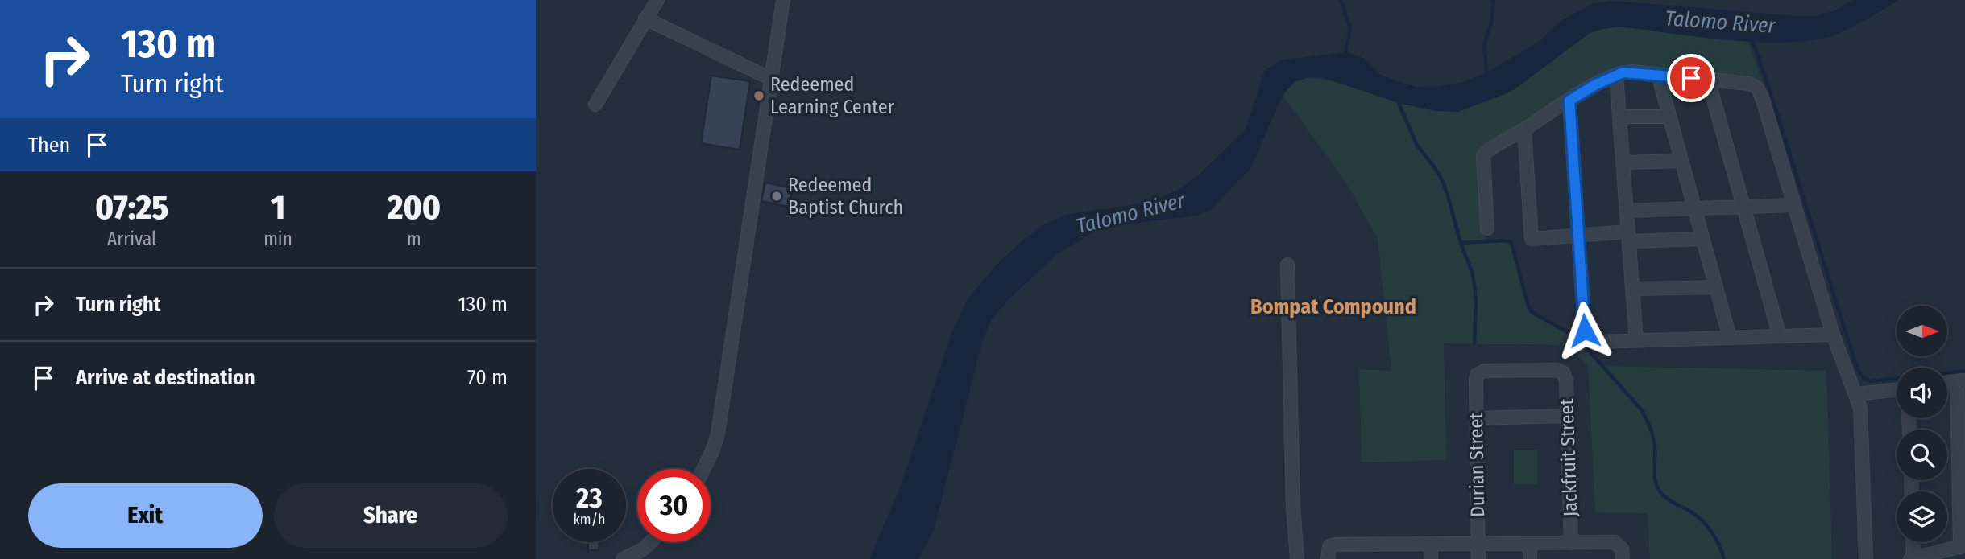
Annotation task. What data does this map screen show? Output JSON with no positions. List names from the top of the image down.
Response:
{
  "streets": {
    "street": ["Jackfruit Street", "Durian Street"]
  },
  "crossings": [
    ["Jackfruit Street", "Durian Street"]
  ],
  "districts": ["Bompat Compound"],
  "water": ["Talomo River"],
  "places": ["Redeemed Learning Center", "Redeemed Baptist Church"],
  "north": "right",
  "page": {
    "turn": ["130 m", "Turn right"],
    "then": "Then",
    "eta": [
      "07:25",
      "Arrival",
      "1",
      "min",
      "200",
      "m"
    ],
    "list": [
      {
        "name": "Turn right",
        "value": "130 m"
      },
      {
        "name": "Arrive at destination",
        "value": "70 m"
      }
    ],
    "speed": "23 km/h",
    "limit": "30",
    "buttons": ["Exit", "Share"]
  }
}
